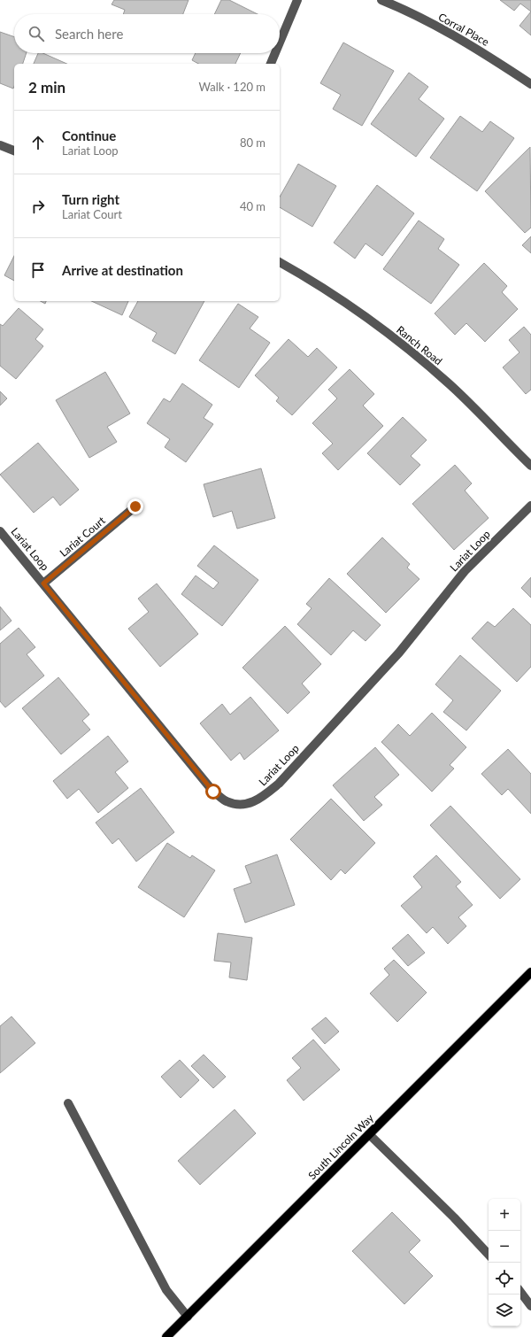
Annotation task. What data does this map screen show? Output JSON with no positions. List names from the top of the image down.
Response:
{
  "streets": {
    "main road": ["South Lincoln Way"],
    "street": [
      "Corral Place",
      "Ranch Road",
      "Lariat Court",
      "Lariat Loop"
    ]
  },
  "crossings": [
    ["Lariat Court", "Lariat Loop"]
  ],
  "page": {
    "search": "Search here",
    "heading": ["2 min", "Walk · 120 m"],
    "list": [
      ["Continue", "Lariat Loop", "80 m"],
      ["Turn right", "Lariat Court", "40 m"],
      "Arrive at destination"
    ],
    "map_buttons": ["+", "−"]
  }
}
